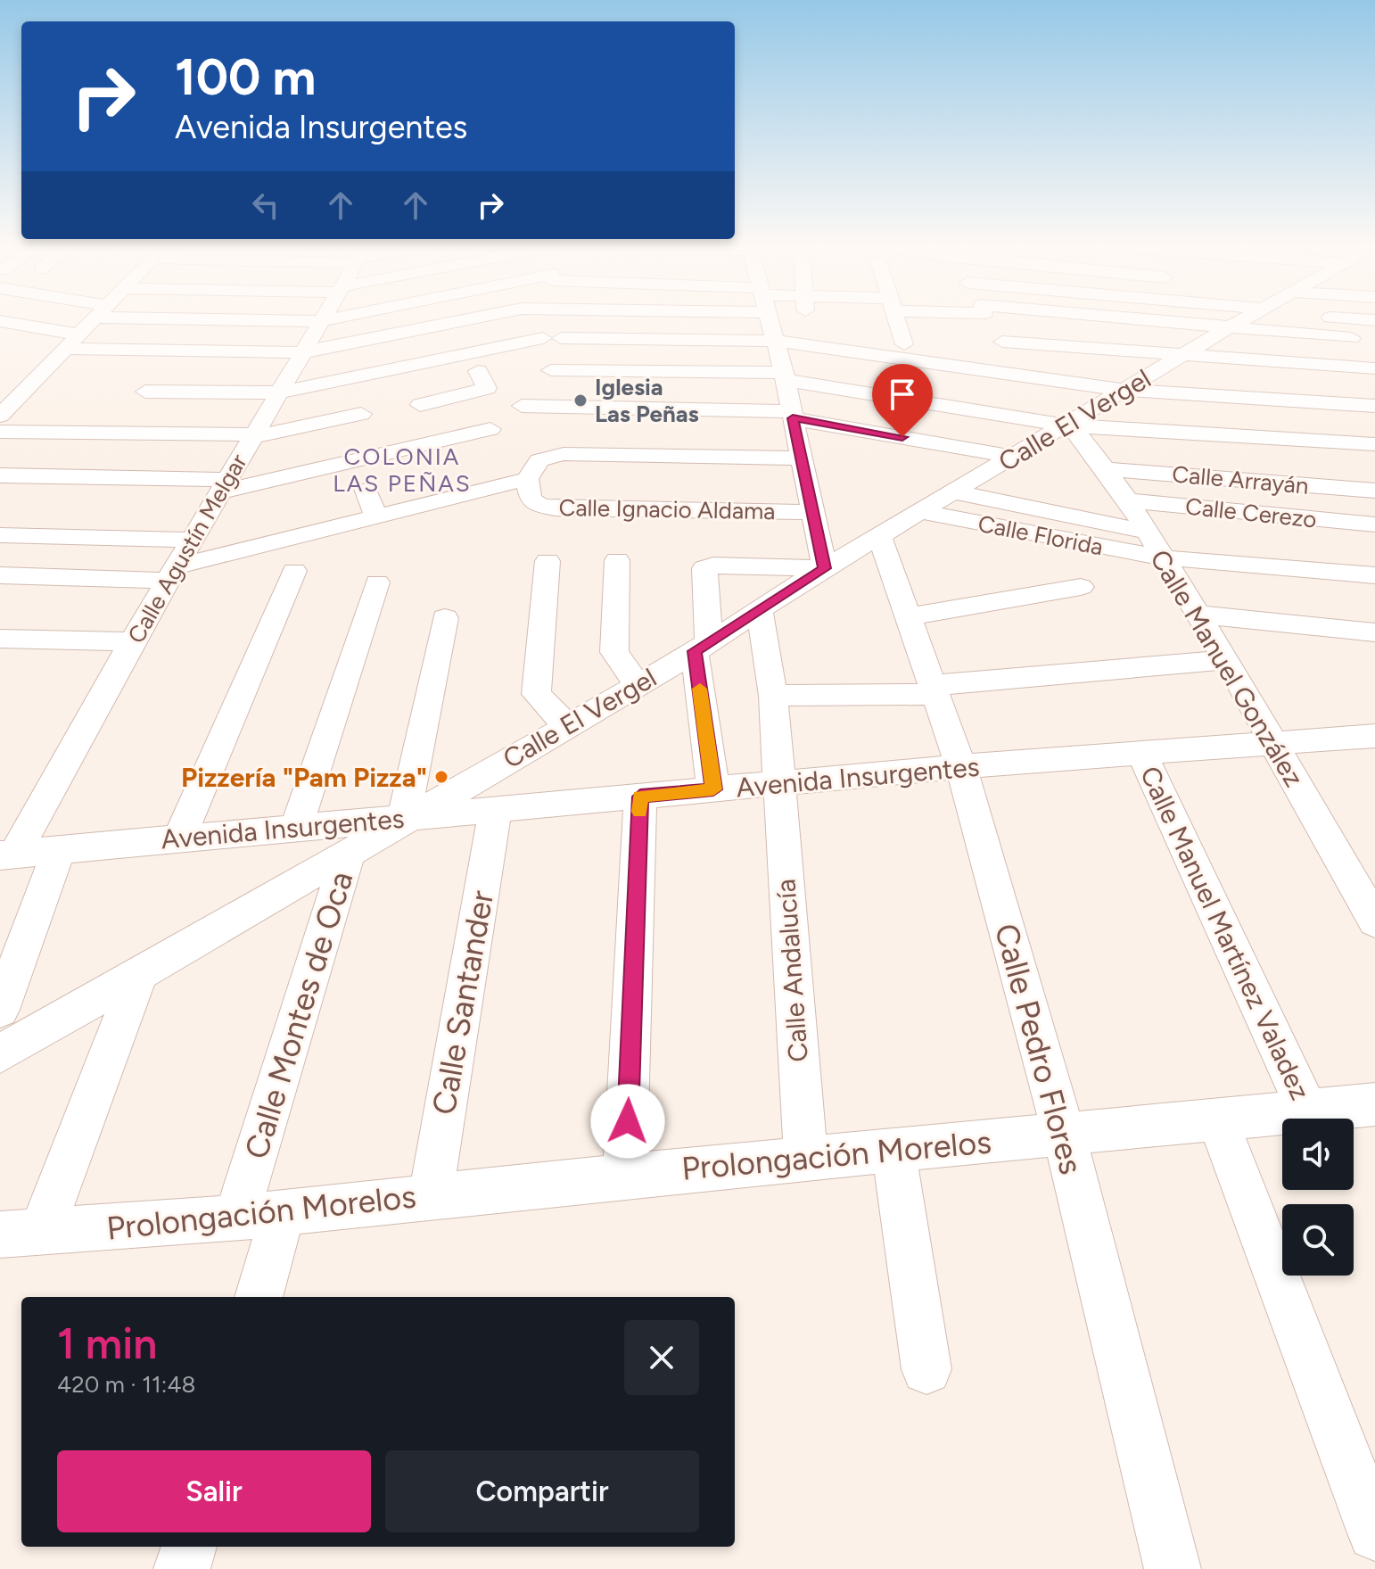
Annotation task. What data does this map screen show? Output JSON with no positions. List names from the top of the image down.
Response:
{
  "streets": {
    "street": [
      "Calle El Vergel",
      "Calle Arrayán",
      "Calle Ignacio Aldama",
      "Calle Cerezo",
      "Calle Florida",
      "Calle Agustín Melgar",
      "Calle Manuel González",
      "Avenida Insurgentes",
      "Calle Manuel Martínez Valadez",
      "Calle Andalucía",
      "Calle Santander",
      "Calle Montes de Oca",
      "Calle Pedro Flores",
      "Prolongación Morelos"
    ]
  },
  "crossings": [
    ["Calle El Vergel", "Calle Florida"],
    ["Calle El Vergel", "Calle Manuel González"],
    ["Calle El Vergel", "Avenida Insurgentes"],
    ["Calle El Vergel", "Calle Andalucía"],
    ["Calle El Vergel", "Calle Montes de Oca"],
    ["Calle El Vergel", "Calle Pedro Flores"],
    ["Calle Arrayán", "Calle Manuel González"],
    ["Calle Cerezo", "Calle Manuel González"],
    ["Calle Florida", "Calle Manuel González"],
    ["Calle Agustín Melgar", "Avenida Insurgentes"],
    ["Calle Manuel González", "Avenida Insurgentes"],
    ["Avenida Insurgentes", "Calle Manuel Martínez Valadez"],
    ["Avenida Insurgentes", "Calle Andalucía"],
    ["Avenida Insurgentes", "Calle Santander"],
    ["Avenida Insurgentes", "Calle Pedro Flores"],
    ["Calle Manuel Martínez Valadez", "Prolongación Morelos"],
    ["Calle Andalucía", "Prolongación Morelos"],
    ["Calle Santander", "Prolongación Morelos"],
    ["Calle Montes de Oca", "Prolongación Morelos"],
    ["Calle Pedro Flores", "Prolongación Morelos"]
  ],
  "districts": ["COLONIA LAS PEÑAS"],
  "places": ["Iglesia Las Peñas", "Pizzería \"Pam Pizza\""],
  "page": {
    "turn": ["100 m", "Avenida Insurgentes"],
    "heading": ["1 min", "420 m · 11:48"],
    "buttons": ["Salir", "Compartir"]
  }
}
